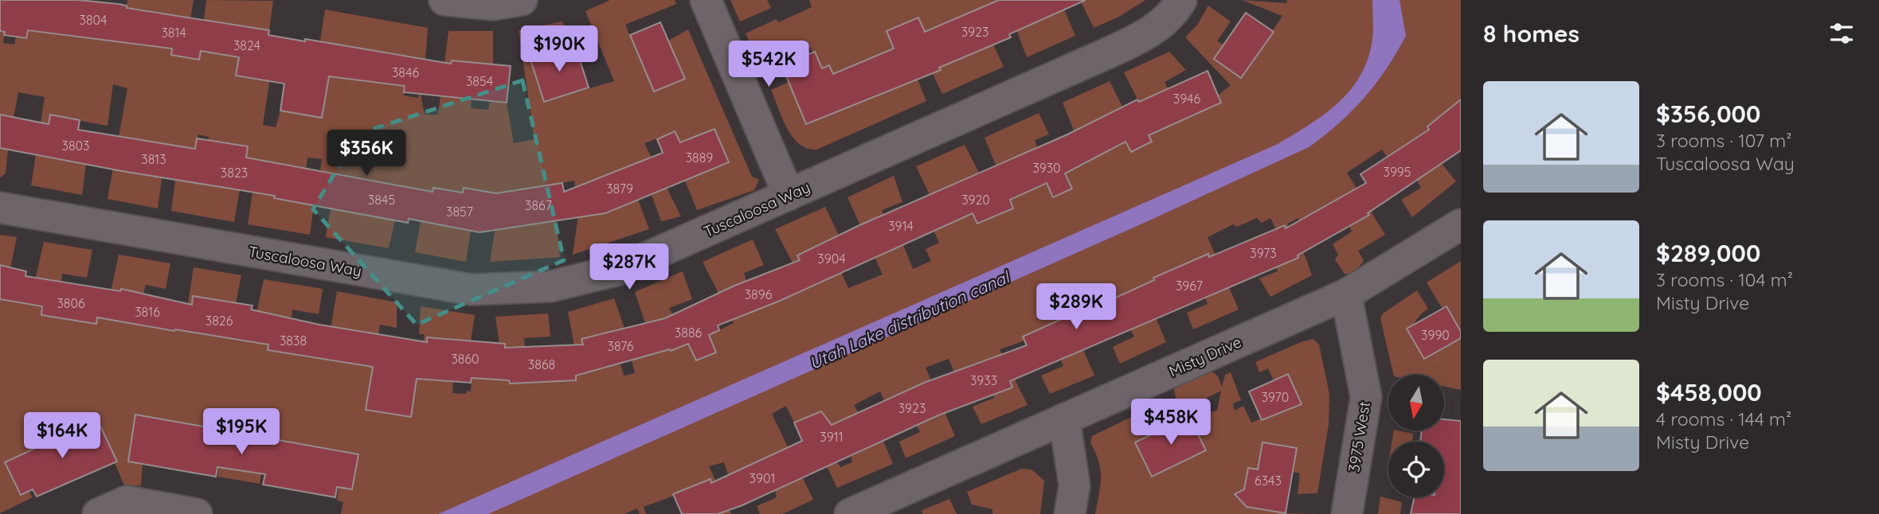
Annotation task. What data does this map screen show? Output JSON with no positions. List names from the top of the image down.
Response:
{
  "streets": {
    "street": ["Tuscaloosa Way", "Misty Drive", "3975 West"]
  },
  "crossings": [
    ["Misty Drive", "3975 West"]
  ],
  "water": ["Utah Lake distribution canal"],
  "house_numbers": [
    "3804",
    "3923",
    "3814",
    "3824",
    "3846",
    "3854",
    "3946",
    "3803",
    "3889",
    "3813",
    "3930",
    "3995",
    "3823",
    "3879",
    "3845",
    "3920",
    "3867",
    "3857",
    "3914",
    "3973",
    "3904",
    "3967",
    "3896",
    "3806",
    "3816",
    "3826",
    "3886",
    "3990",
    "3838",
    "3876",
    "3860",
    "3868",
    "3933",
    "3970",
    "3923",
    "3911",
    "3901",
    "6343"
  ],
  "north": "bottom",
  "page": {
    "heading": "8 homes",
    "price": [
      "$190K",
      "$542K",
      "$356K",
      "$287K",
      "$289K",
      "$458K",
      "$195K",
      "$164K"
    ],
    "list": [
      {
        "name": "$356,000",
        "note": "3 rooms · 107 m² · Tuscaloosa Way"
      },
      {
        "name": "$289,000",
        "note": "3 rooms · 104 m² · Misty Drive"
      },
      {
        "name": "$458,000",
        "note": "4 rooms · 144 m² · Misty Drive"
      }
    ]
  }
}
